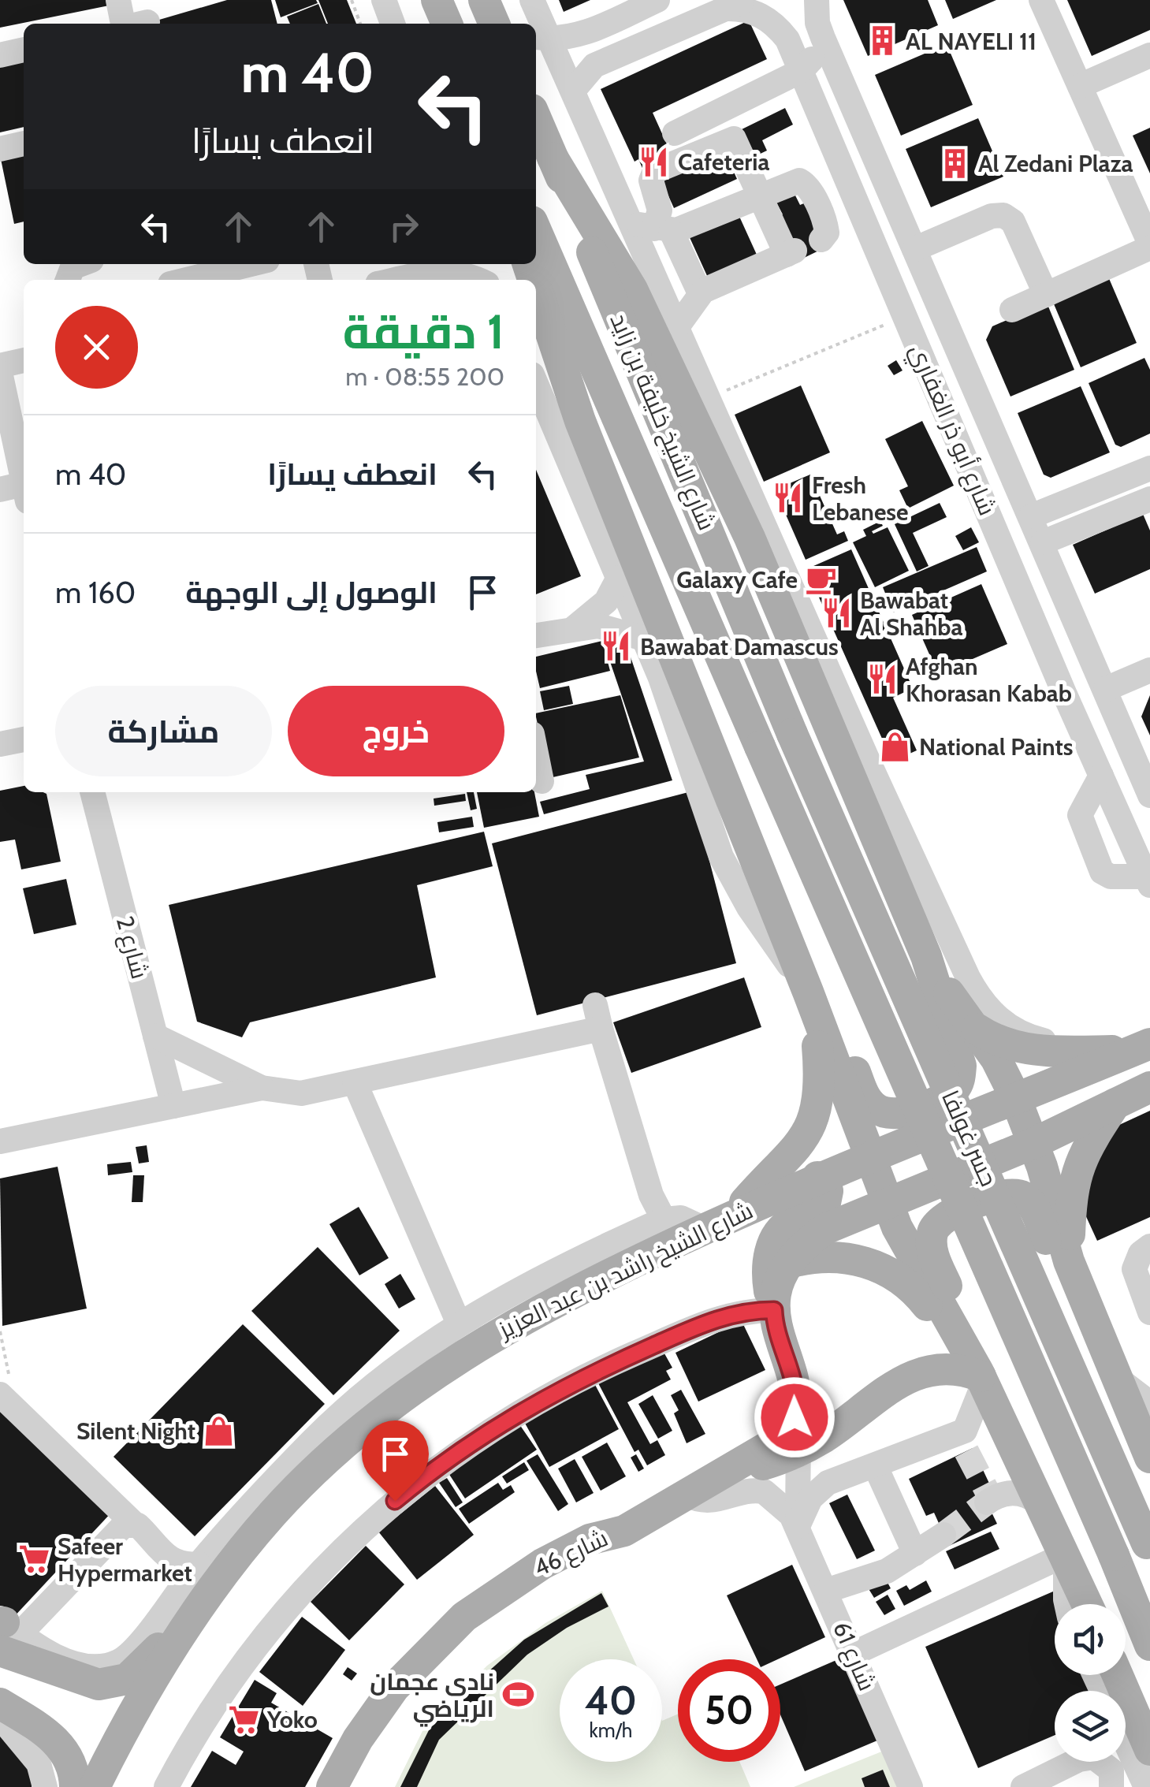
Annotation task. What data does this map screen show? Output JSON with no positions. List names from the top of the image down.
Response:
{
  "streets": {
    "main road": [
      "شارع الشيخ خليفة بن زايد",
      "جسر غولفا",
      "شارع الشيخ راشد بن عبد العزيز",
      "شارع 46"
    ],
    "street": ["شارع أبو ذر الغفاري", "شارع 2", "شارع 61"]
  },
  "crossings": [
    ["شارع الشيخ خليفة بن زايد", "جسر غولفا"]
  ],
  "places": {
    "building": ["AL NAYELI 11", "Al Zedani Plaza"],
    "restaurant": [
      "Cafeteria",
      "Fresh Lebanese",
      "Bawabat Al Shahba",
      "Bawabat Damascus",
      "Afghan Khorasan Kabab"
    ],
    "cafe": ["Galaxy Cafe"],
    "shop": ["National Paints", "Silent Night"],
    "supermarket": ["Safeer Hypermarket", "Yoko"],
    "sports": ["نادي عجمان الرياضي"]
  },
  "page": {
    "turn": ["40 m", "انعطف يسارًا"],
    "heading": ["1 دقيقة", "200 m · 08:55"],
    "list": [
      {
        "name": "انعطف يسارًا",
        "value": "40 m"
      },
      {
        "name": "الوصول إلى الوجهة",
        "value": "160 m"
      }
    ],
    "buttons": ["خروج", "مشاركة"],
    "speed": "40 km/h",
    "limit": "50"
  }
}
